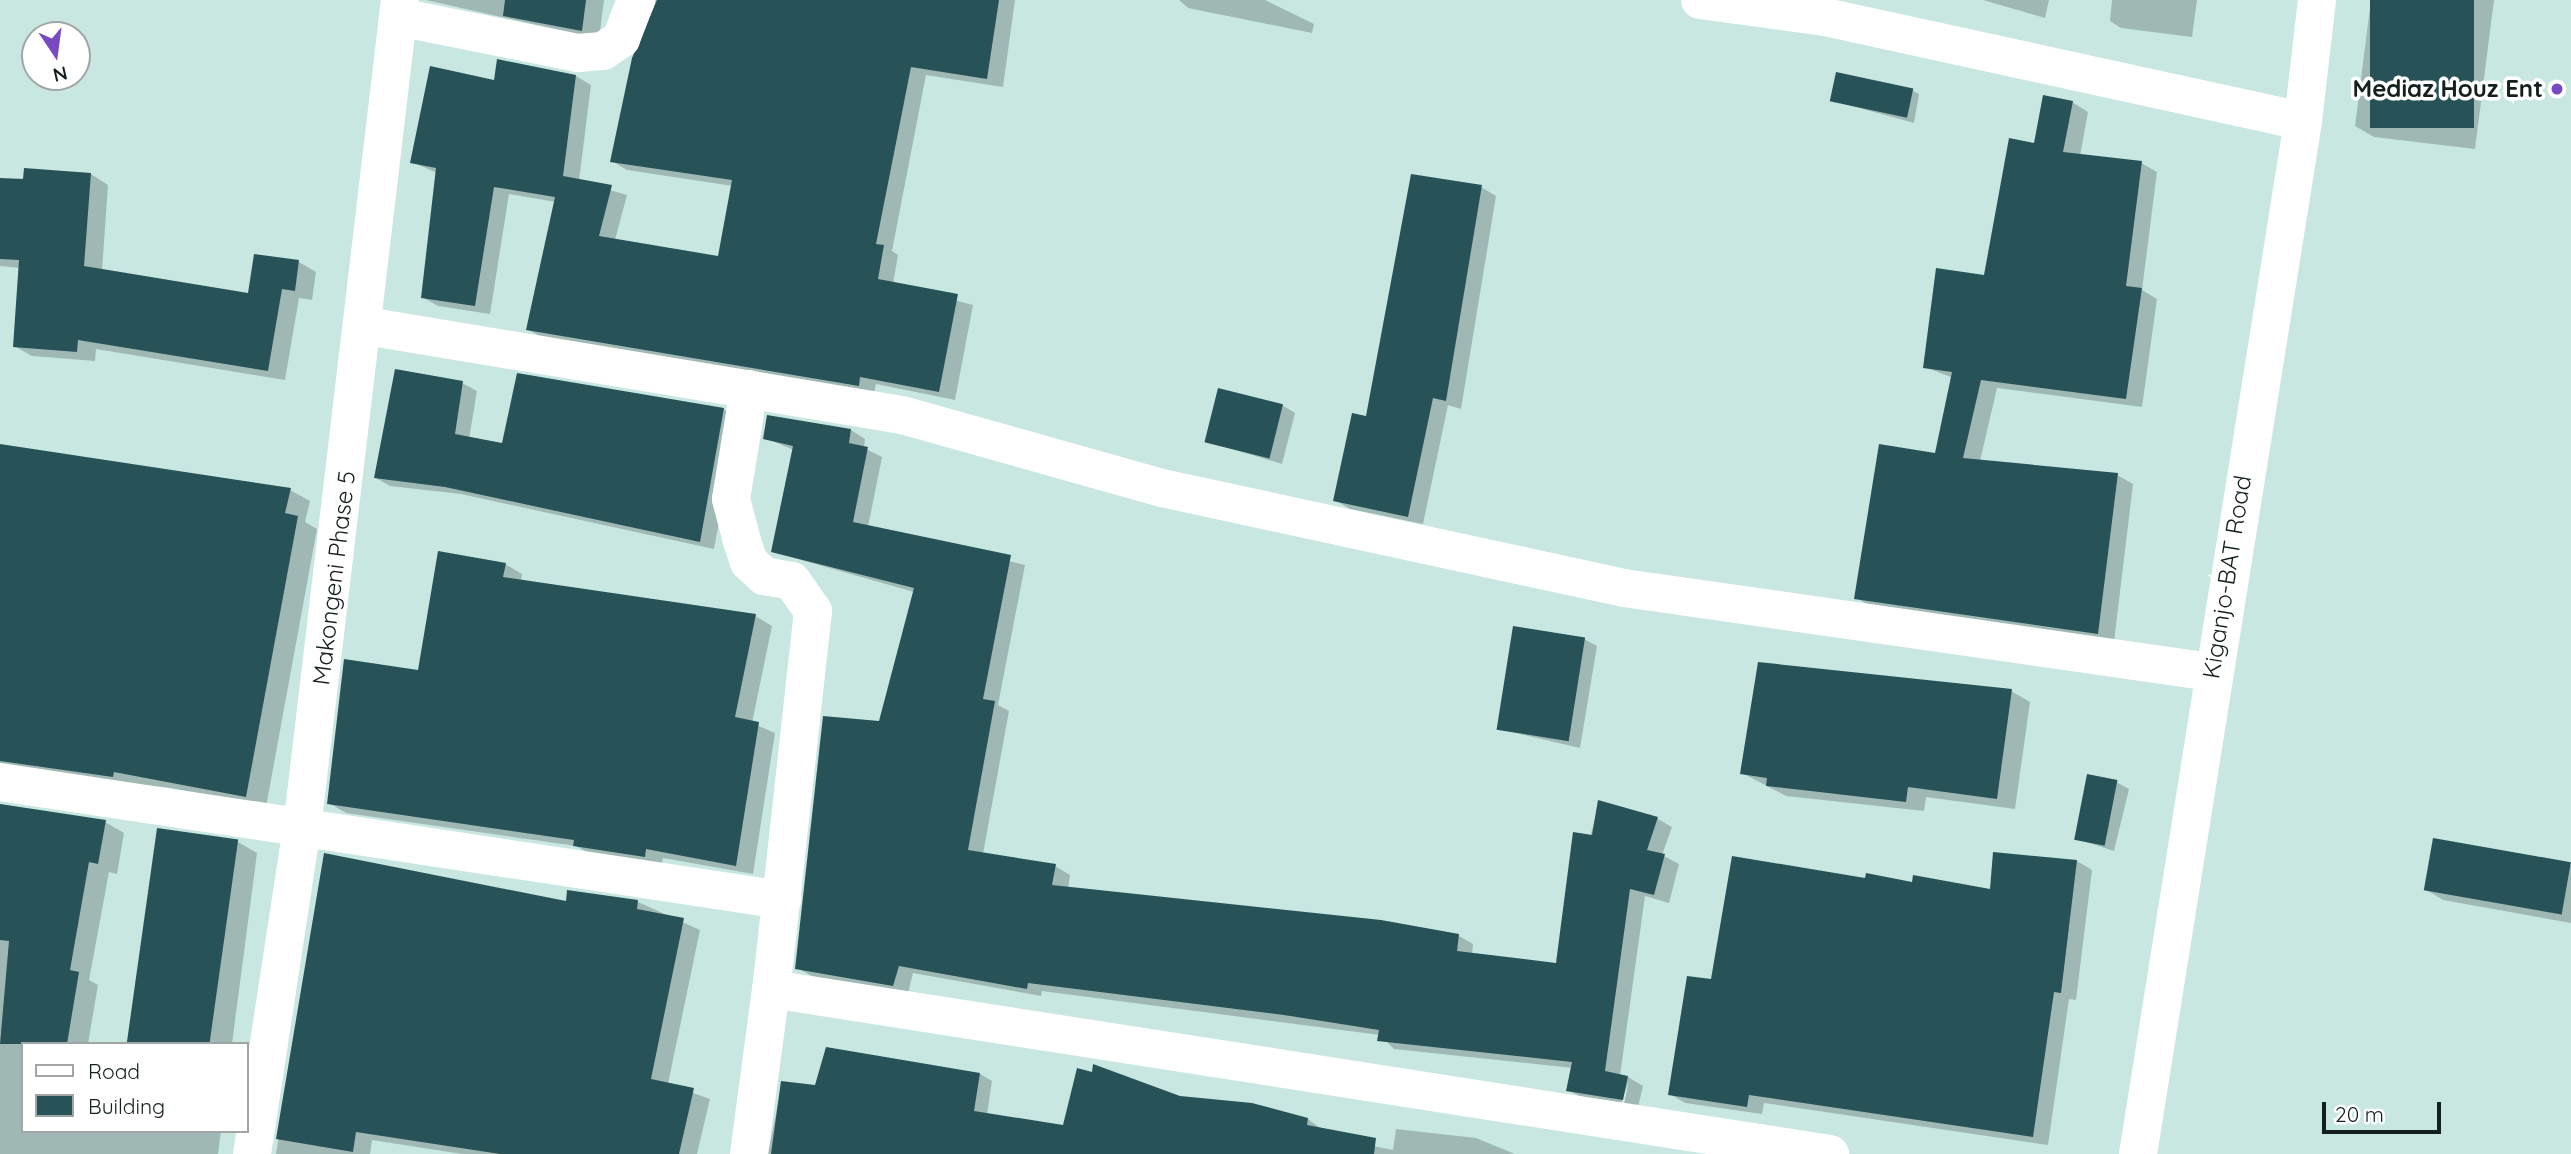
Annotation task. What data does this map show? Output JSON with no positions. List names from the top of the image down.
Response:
{
  "streets": {
    "street": ["Kiganjo-BAT Road", "Makongeni Phase 5"]
  },
  "places": ["Mediaz Houz Ent"],
  "legend": ["Road", "Building"],
  "scale_bar": "20 m",
  "north": "bottom"
}
